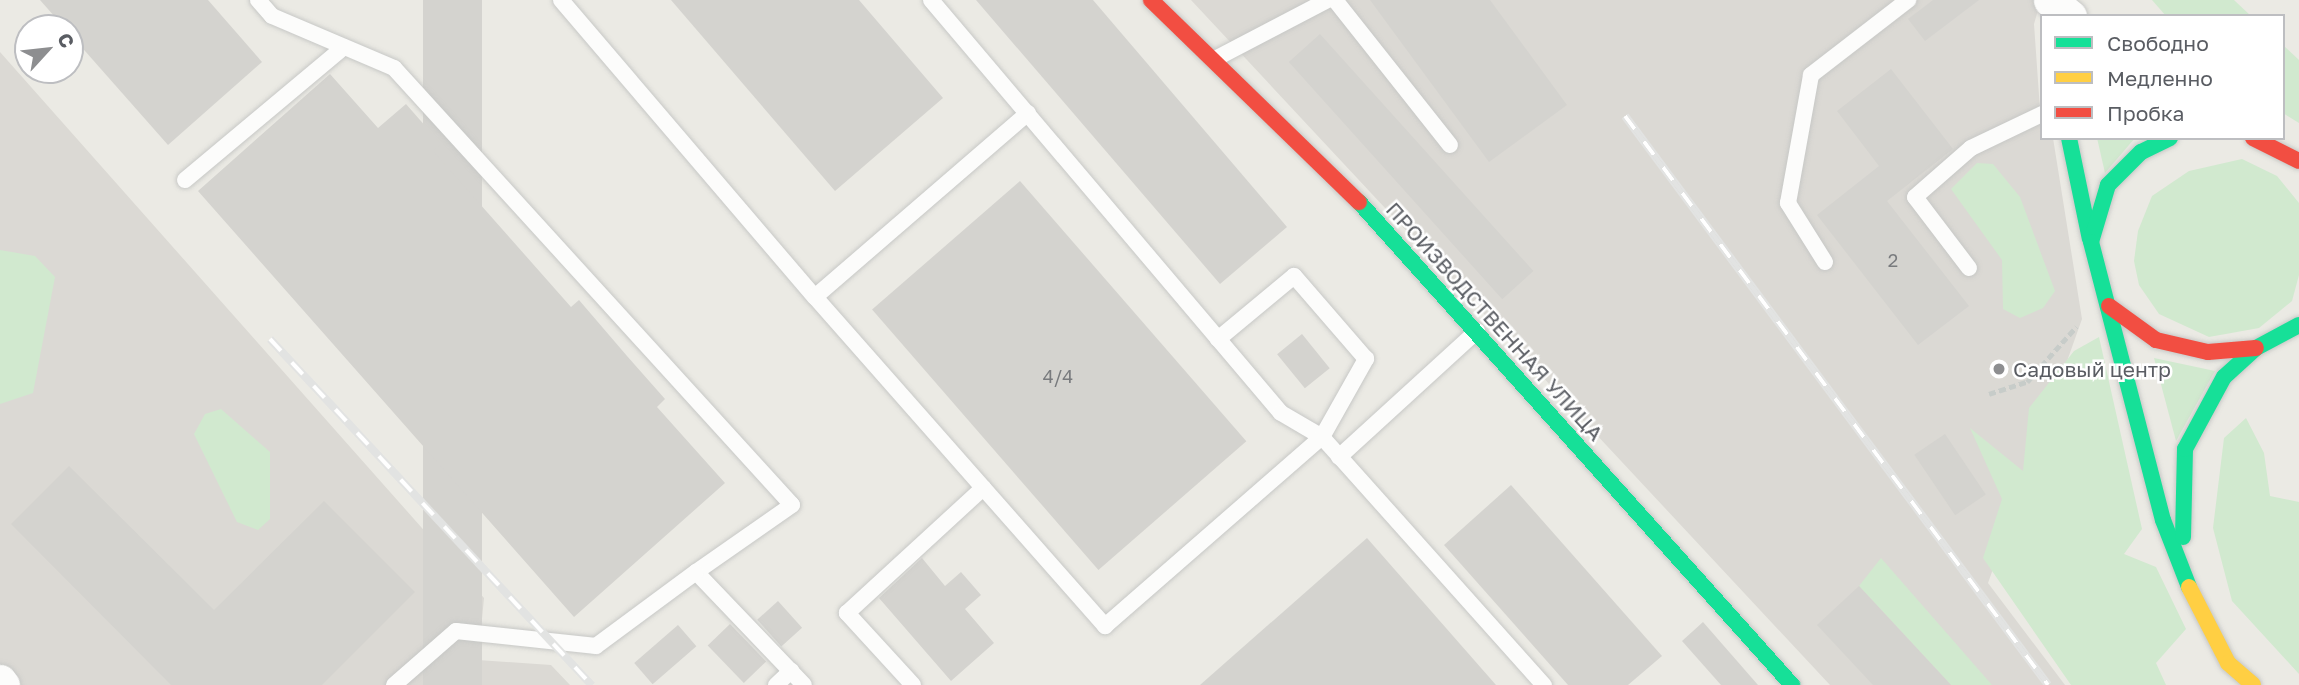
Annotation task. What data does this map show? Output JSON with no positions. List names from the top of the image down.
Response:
{
  "streets": {
    "main road": ["ПРОИЗВОДСТВЕННАЯ УЛИЦА"]
  },
  "places": ["Садовый центр"],
  "house_numbers": ["2", "4/4"],
  "legend": ["Свободно", "Медленно", "Пробка"],
  "north": "top right"
}
